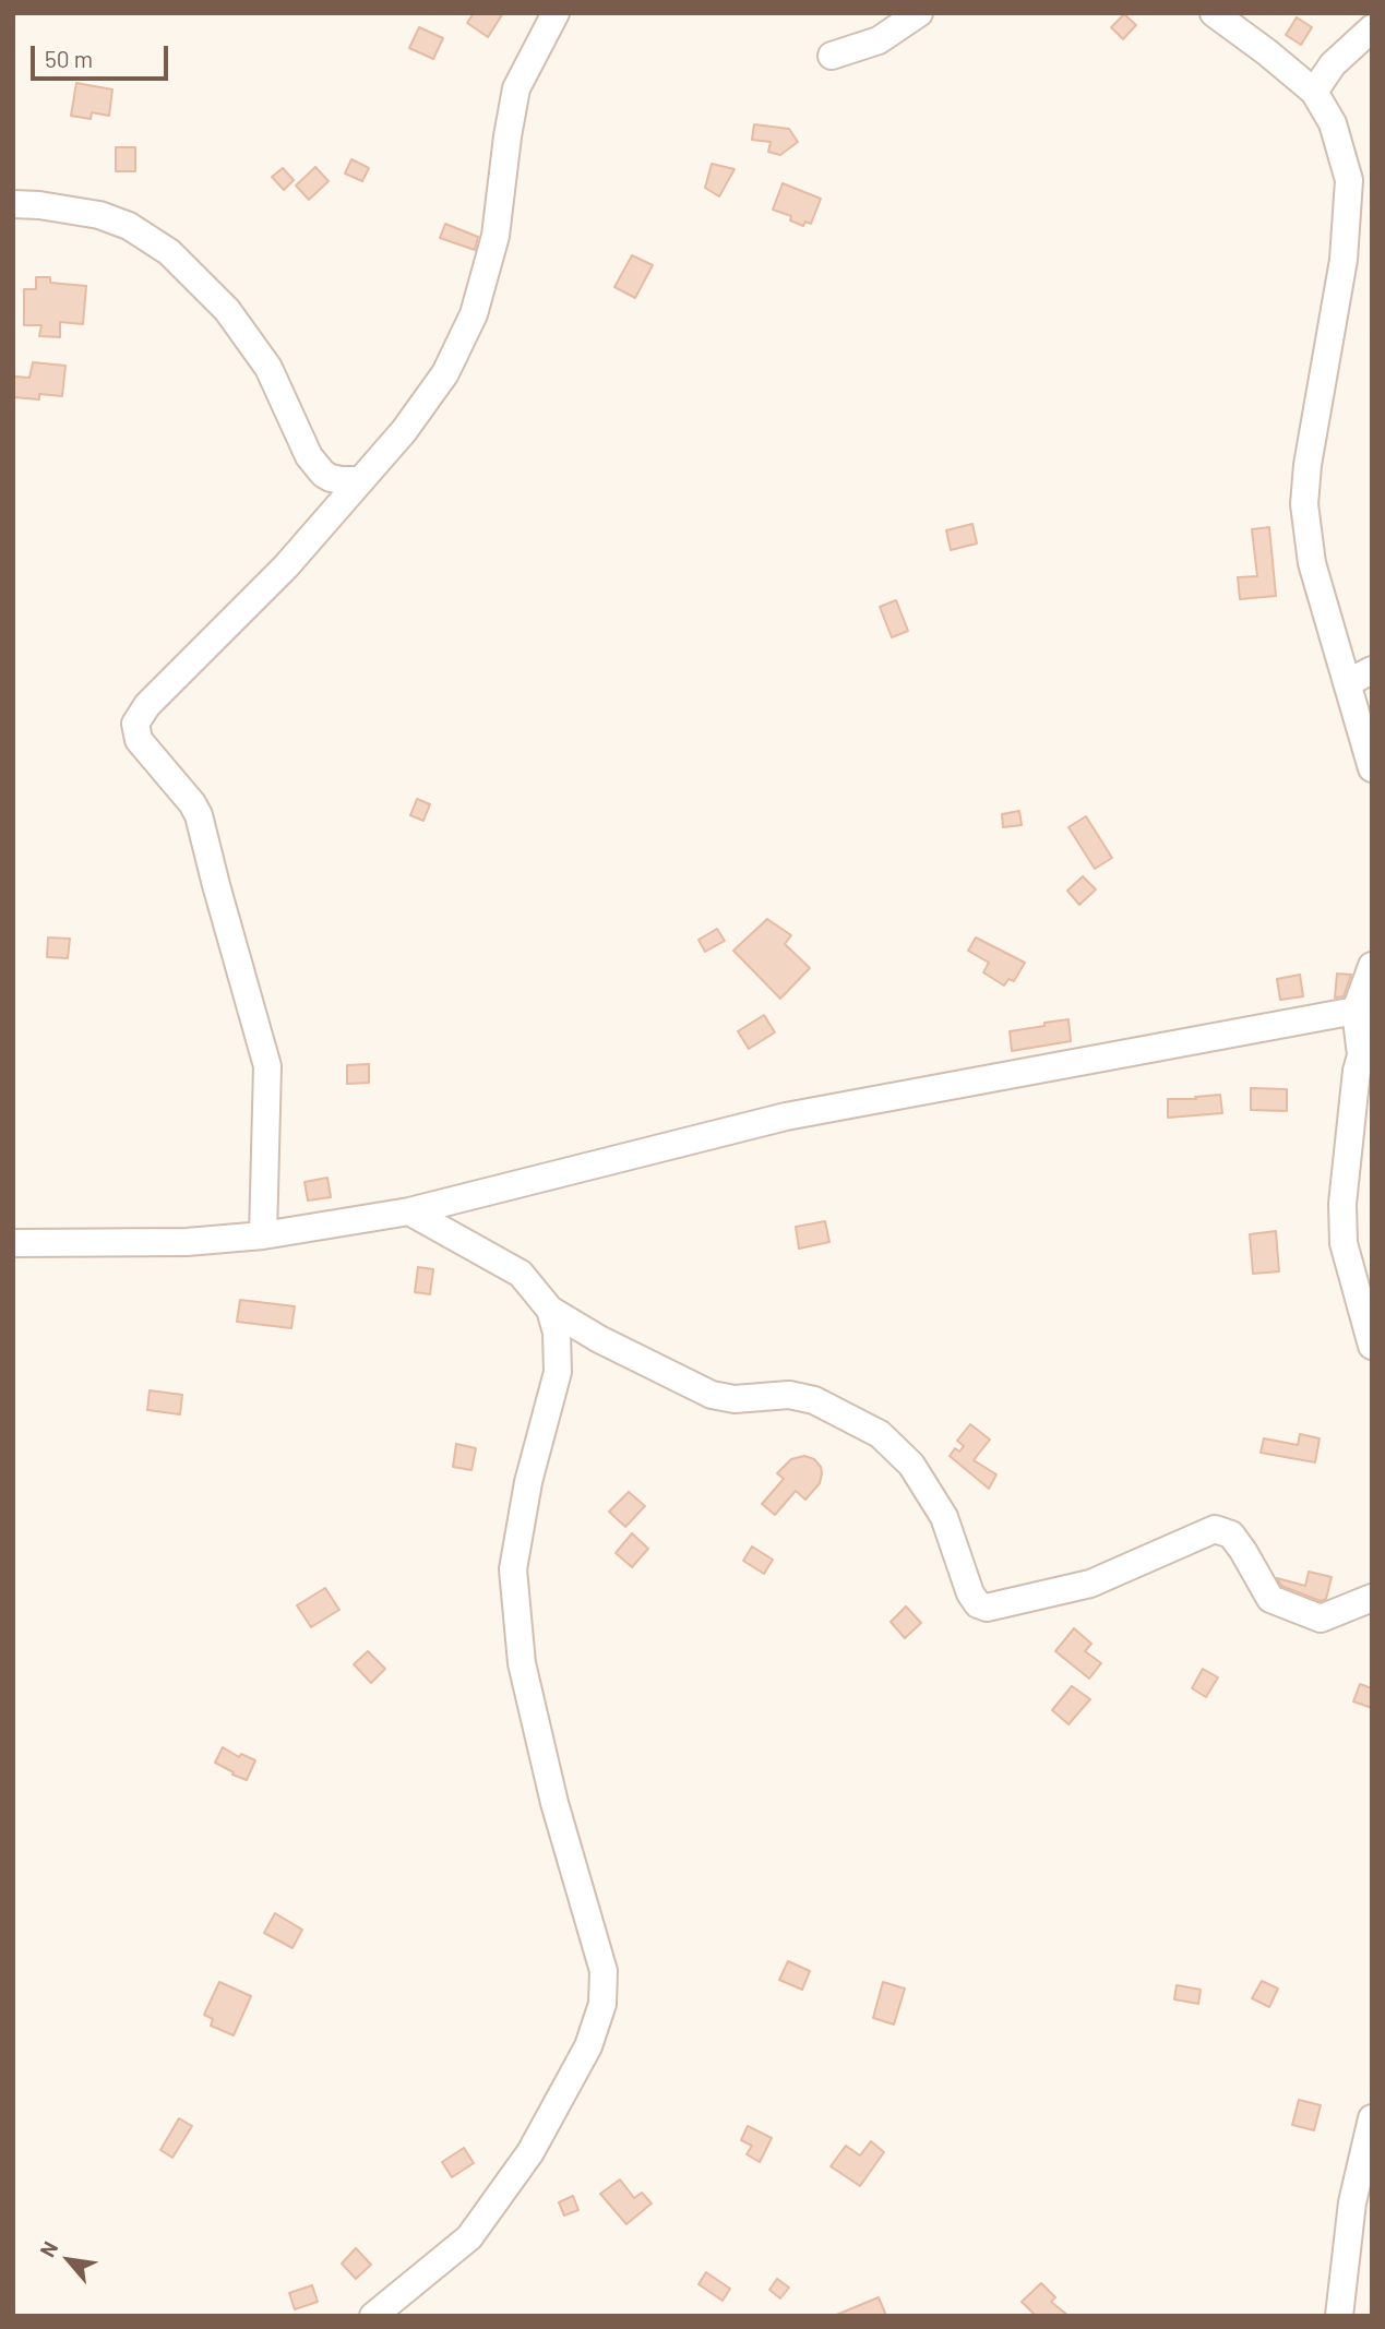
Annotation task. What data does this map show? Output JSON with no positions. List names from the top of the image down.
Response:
{
  "scale_bar": "50 m",
  "north": "top left"
}
